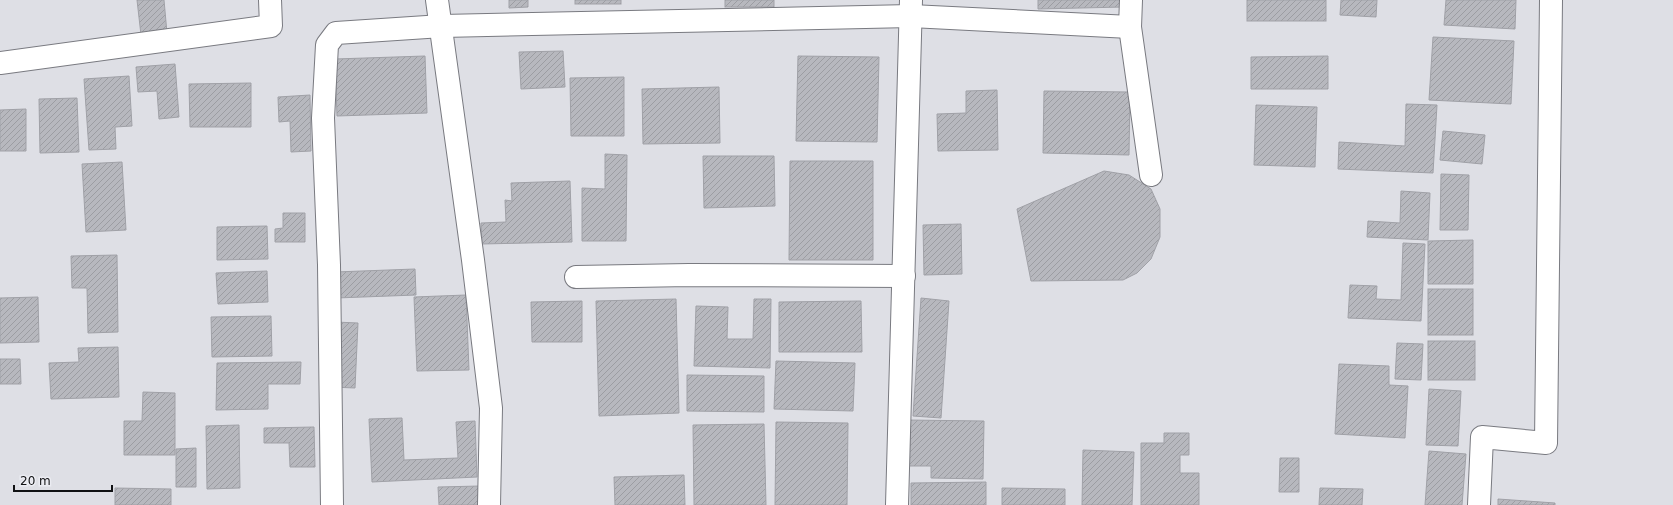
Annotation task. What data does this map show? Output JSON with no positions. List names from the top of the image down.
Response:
{
  "scale_bar": "20 m"
}
